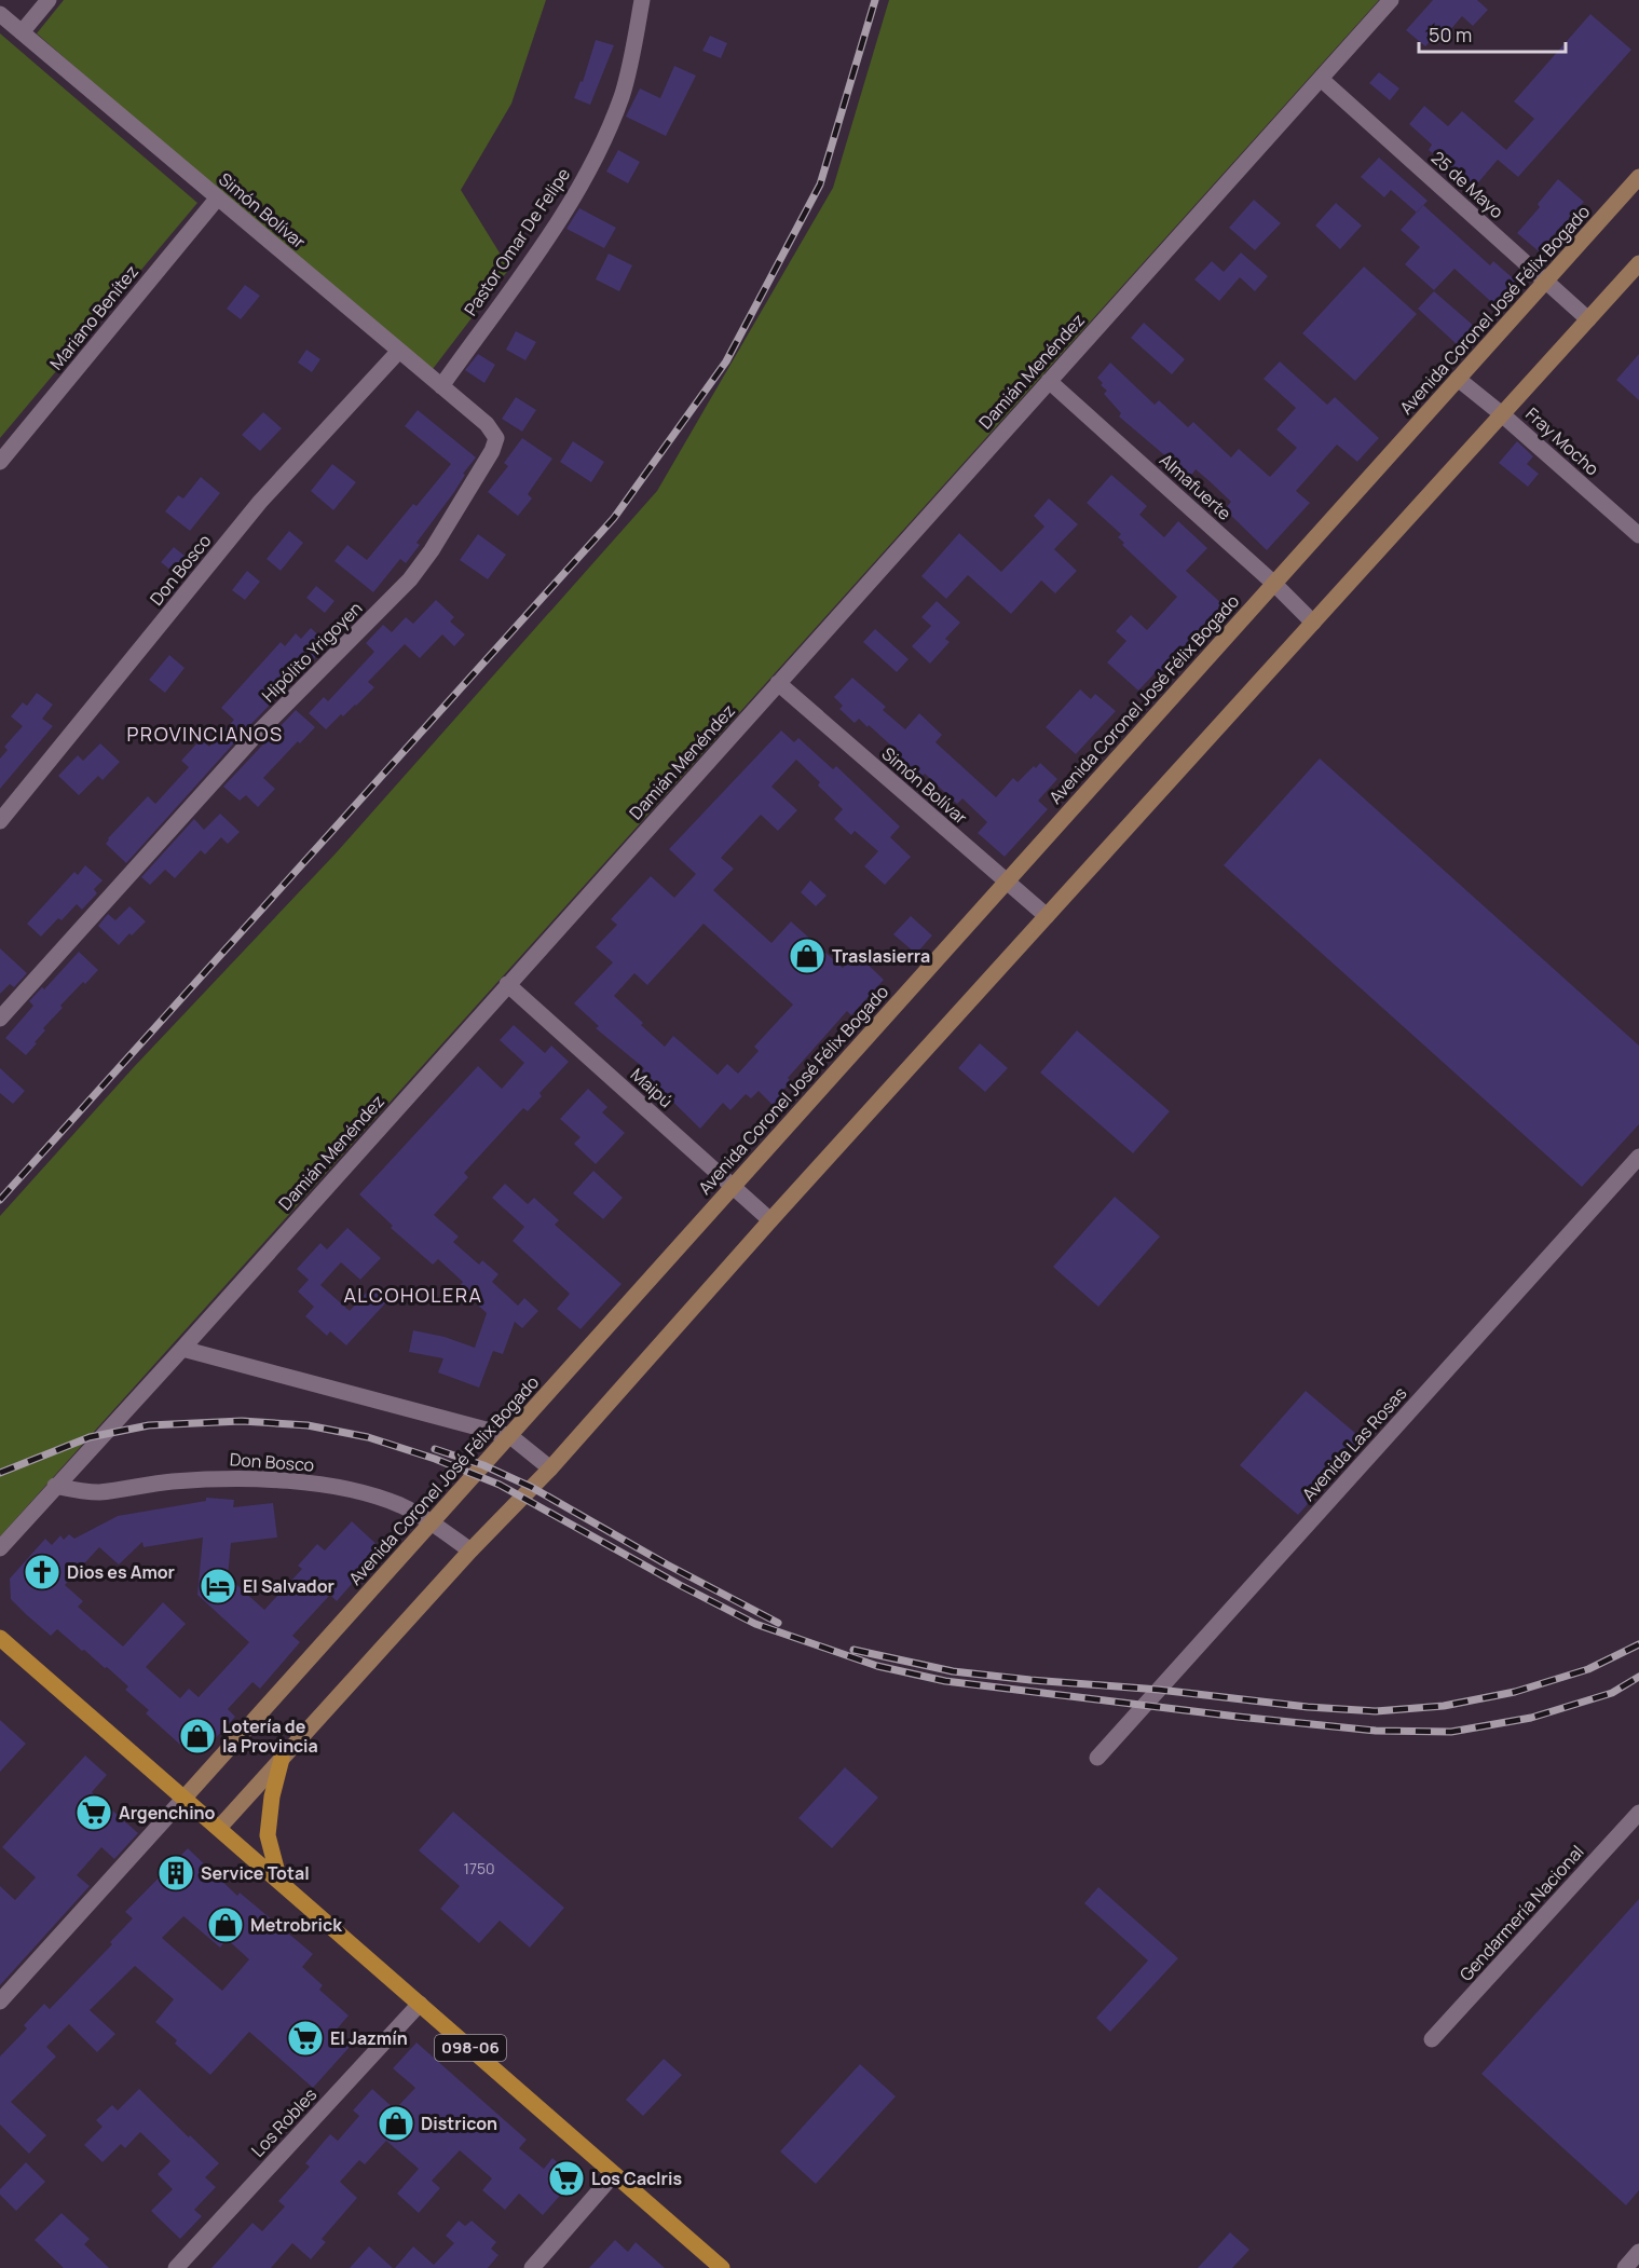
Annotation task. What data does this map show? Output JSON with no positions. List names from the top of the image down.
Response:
{
  "streets": {
    "main road": ["Avenida Coronel José Félix Bogado", "098-06"],
    "street": [
      "25 de Mayo",
      "Simón Bolívar",
      "Pastor Omar De Felipe",
      "Mariano Benítez",
      "Damián Menéndez",
      "Fray Mocho",
      "Almafuerte",
      "Don Bosco",
      "Hipólito Yrigoyen",
      "Maipú",
      "Avenida Las Rosas",
      "Gendarmería Nacional",
      "Los Robles"
    ]
  },
  "crossings": [
    ["25 de Mayo", "Avenida Coronel José Félix Bogado"],
    ["25 de Mayo", "Damián Menéndez"],
    ["Simón Bolívar", "Pastor Omar De Felipe"],
    ["Simón Bolívar", "Avenida Coronel José Félix Bogado"],
    ["Simón Bolívar", "Mariano Benítez"],
    ["Simón Bolívar", "Damián Menéndez"],
    ["Simón Bolívar", "Don Bosco"],
    ["Simón Bolívar", "Hipólito Yrigoyen"],
    ["Avenida Coronel José Félix Bogado", "Fray Mocho"],
    ["Avenida Coronel José Félix Bogado", "Almafuerte"],
    ["Avenida Coronel José Félix Bogado", "Don Bosco"],
    ["Avenida Coronel José Félix Bogado", "Maipú"],
    ["Damián Menéndez", "Almafuerte"],
    ["Damián Menéndez", "Don Bosco"],
    ["Damián Menéndez", "Maipú"],
    ["098-06", "Los Robles"]
  ],
  "districts": ["PROVINCIANOS", "ALCOHOLERA"],
  "places": {
    "shop": [
      "Traslasierra",
      "Lotería de la Provincia",
      "Metrobrick",
      "Districon"
    ],
    "church": ["Dios es Amor"],
    "hotel": ["El Salvador"],
    "supermarket": ["Argenchino", "El Jazmín", "Los Caclris"],
    "building": ["Service Total"]
  },
  "house_numbers": ["1750"],
  "scale_bar": "50 m"
}
